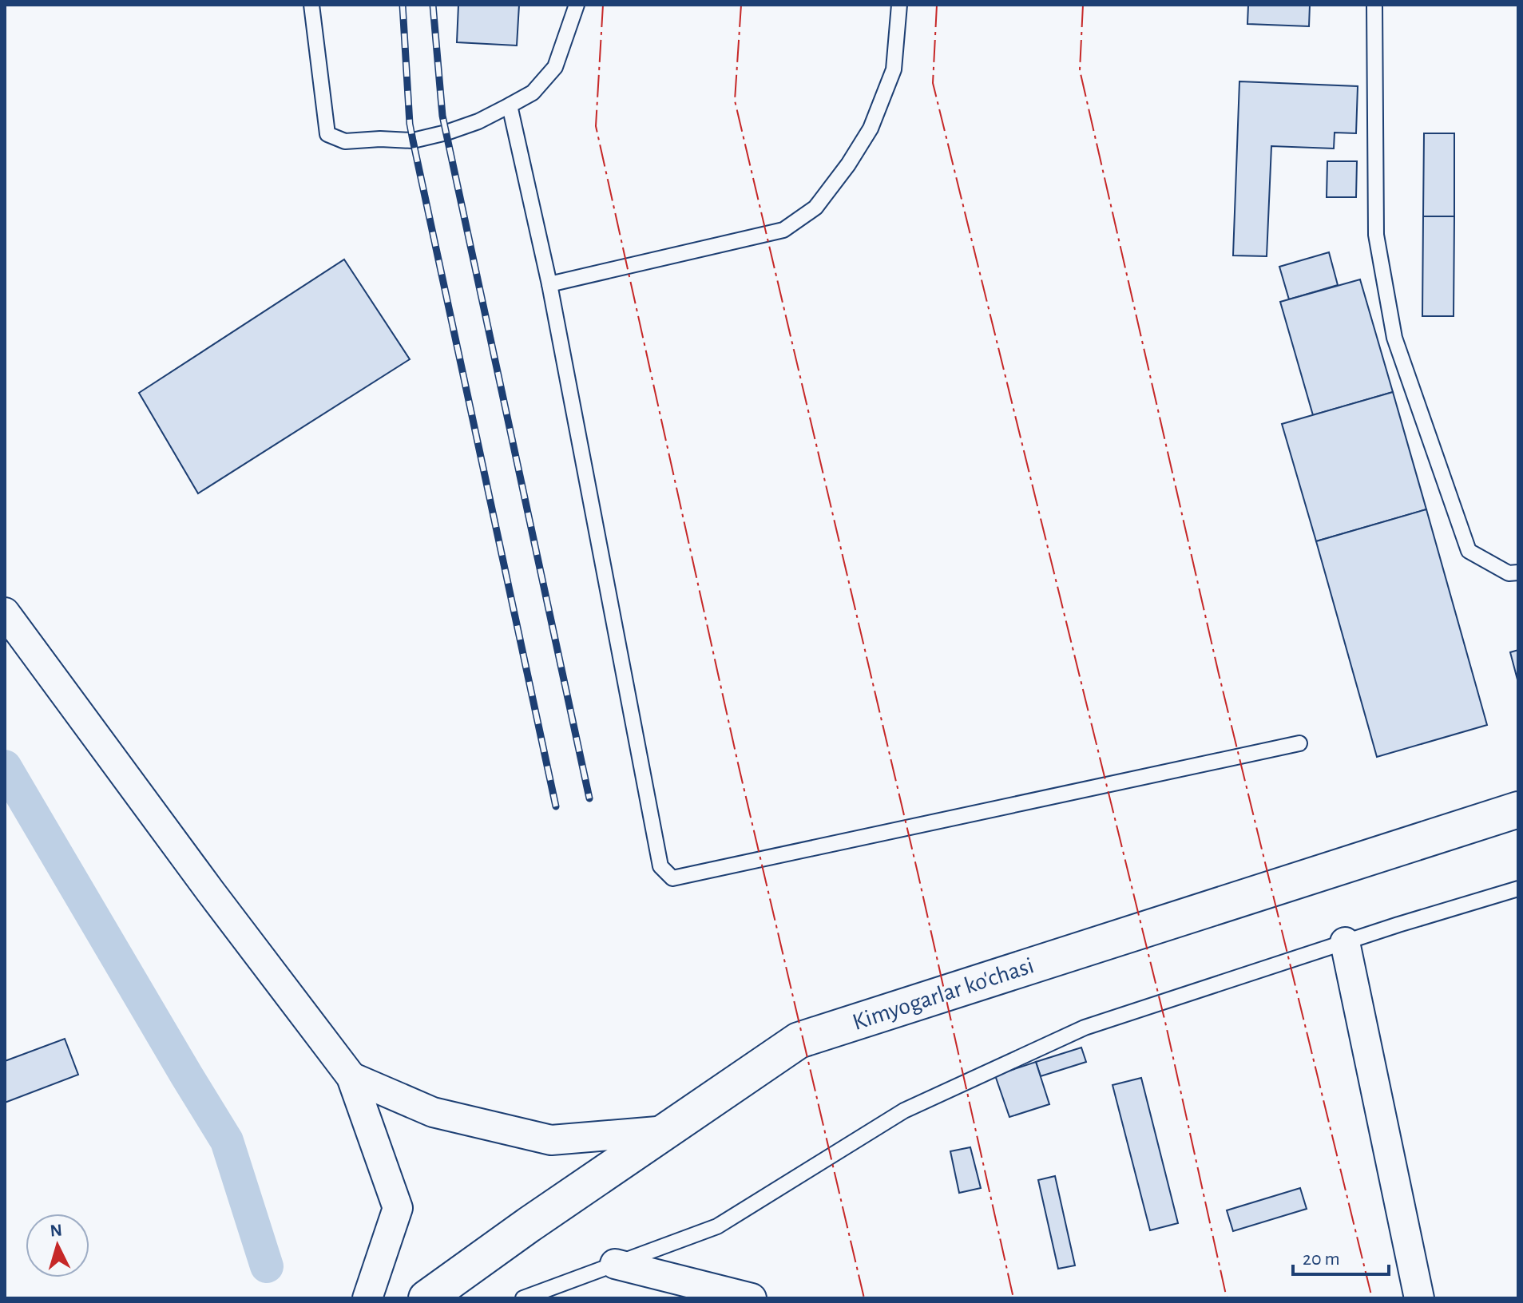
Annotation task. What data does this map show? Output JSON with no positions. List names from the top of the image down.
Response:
{
  "streets": {
    "street": ["Kimyogarlar ko'chasi"]
  },
  "scale_bar": "20 m",
  "north": "top"
}
